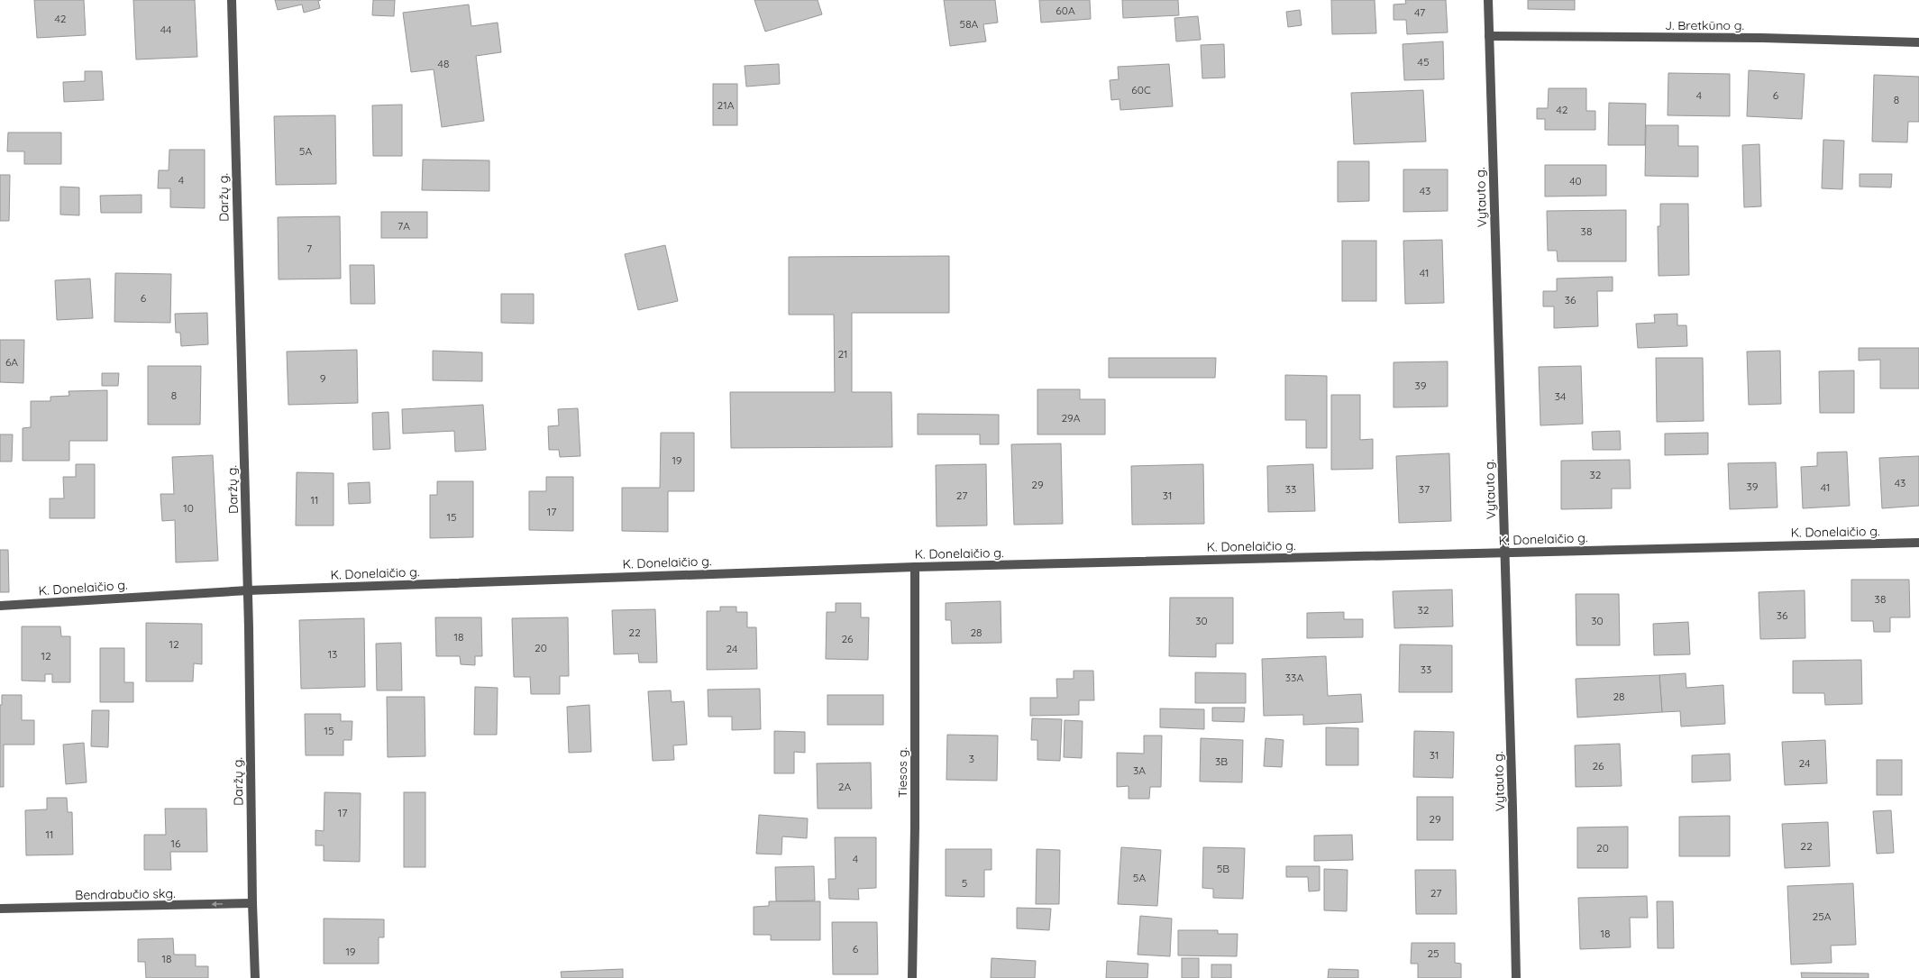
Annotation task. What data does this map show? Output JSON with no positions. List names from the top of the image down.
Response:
{
  "streets": {
    "street": [
      "J. Bretkūno g.",
      "Daržų g.",
      "Vytauto g.",
      "K. Donelaičio g.",
      "Tiesos g.",
      "Bendrabučio skg."
    ]
  },
  "crossings": [
    ["J. Bretkūno g.", "Vytauto g."],
    ["Daržų g.", "K. Donelaičio g."],
    ["Daržų g.", "Bendrabučio skg."],
    ["Vytauto g.", "K. Donelaičio g."],
    ["K. Donelaičio g.", "Tiesos g."]
  ],
  "one_way": ["Bendrabučio skg."],
  "house_numbers": [
    "60A",
    "47",
    "42",
    "58A",
    "44",
    "45",
    "48",
    "60C",
    "4",
    "6",
    "8",
    "21A",
    "42",
    "5A",
    "4",
    "40",
    "43",
    "7A",
    "38",
    "7",
    "41",
    "6",
    "36",
    "21",
    "6A",
    "9",
    "39",
    "8",
    "34",
    "29A",
    "19",
    "32",
    "43",
    "29",
    "39",
    "41",
    "33",
    "37",
    "27",
    "31",
    "11",
    "10",
    "17",
    "15",
    "38",
    "32",
    "36",
    "30",
    "30",
    "22",
    "28",
    "18",
    "26",
    "12",
    "20",
    "24",
    "13",
    "12",
    "33",
    "33A",
    "28",
    "15",
    "31",
    "3",
    "3B",
    "24",
    "26",
    "3A",
    "2A",
    "17",
    "29",
    "11",
    "16",
    "22",
    "20",
    "4",
    "5B",
    "5A",
    "5",
    "27",
    "25A",
    "18",
    "6",
    "19",
    "25",
    "18"
  ]
}
